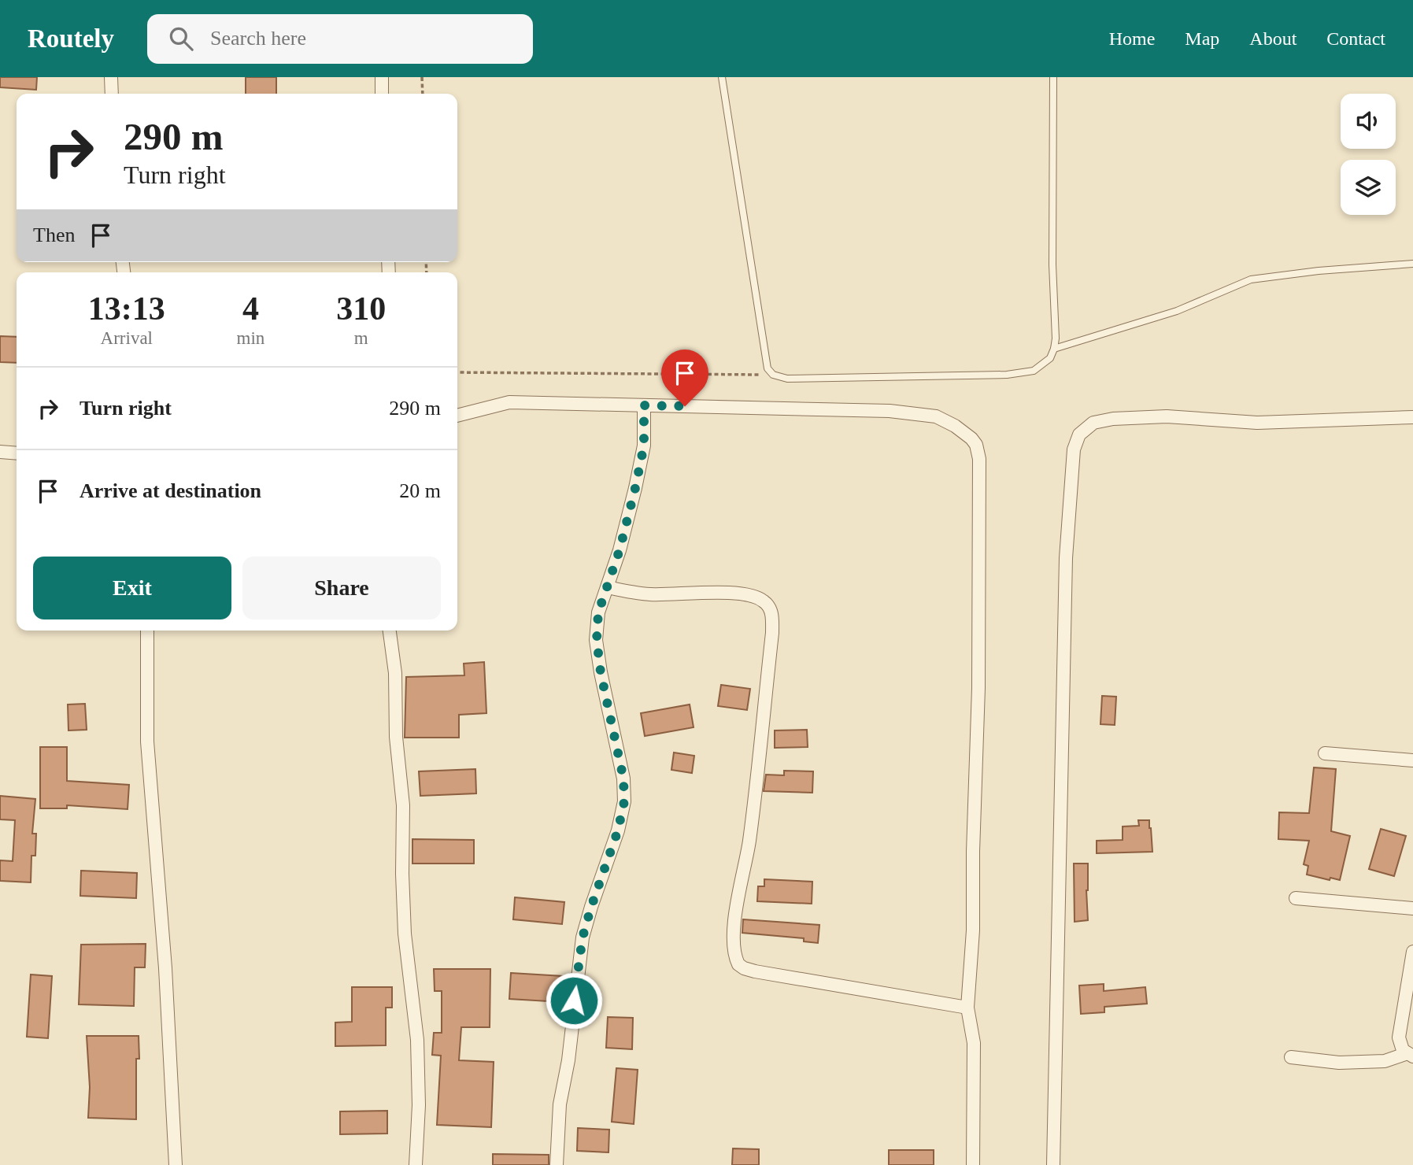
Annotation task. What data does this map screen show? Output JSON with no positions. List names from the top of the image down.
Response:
{
  "page": {
    "header": "Routely",
    "search": "Search here",
    "nav": [
      "Home",
      "Map",
      "About",
      "Contact"
    ],
    "turn": ["290 m", "Turn right"],
    "then": "Then",
    "eta": [
      "13:13",
      "Arrival",
      "4",
      "min",
      "310",
      "m"
    ],
    "list": [
      {
        "name": "Turn right",
        "value": "290 m"
      },
      {
        "name": "Arrive at destination",
        "value": "20 m"
      }
    ],
    "buttons": ["Exit", "Share"]
  }
}
